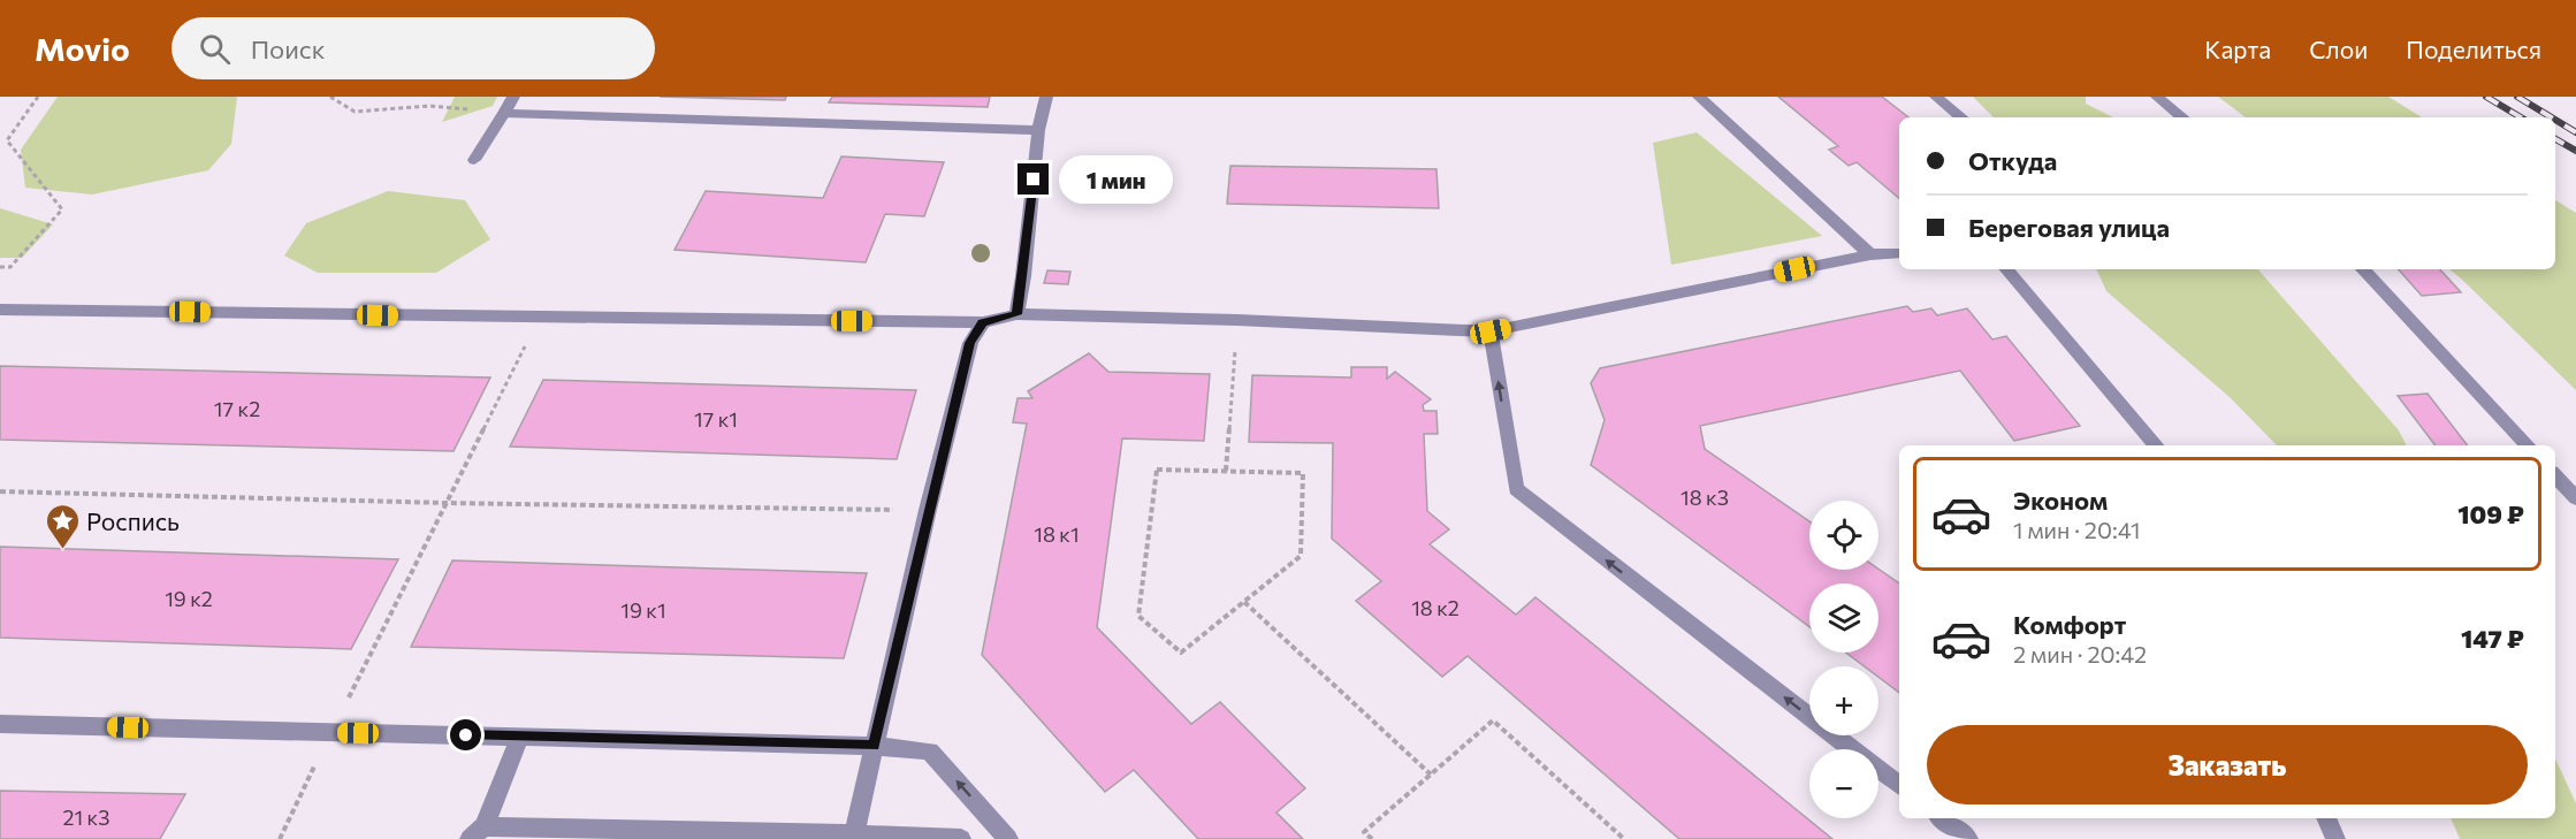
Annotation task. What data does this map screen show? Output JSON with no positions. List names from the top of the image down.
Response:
{
  "places": {
    "place": ["Роспись"]
  },
  "house_numbers": [
    "17 к2",
    "17 к1",
    "18 к3",
    "18 к1",
    "19 к2",
    "18 к2",
    "19 к1",
    "21 к3"
  ],
  "page": {
    "header": "Movio",
    "search": "Поиск",
    "nav": ["Карта", "Слои", "Поделиться"],
    "banner": ["Откуда", "Береговая улица"],
    "bubble": "1 мин",
    "list": [
      {
        "name": "Эконом",
        "note": "1 мин · 20:41",
        "value": "109 ₽"
      },
      {
        "name": "Комфорт",
        "note": "2 мин · 20:42",
        "value": "147 ₽"
      }
    ],
    "map_buttons": ["+", "−"],
    "buttons": "Заказать"
  }
}
